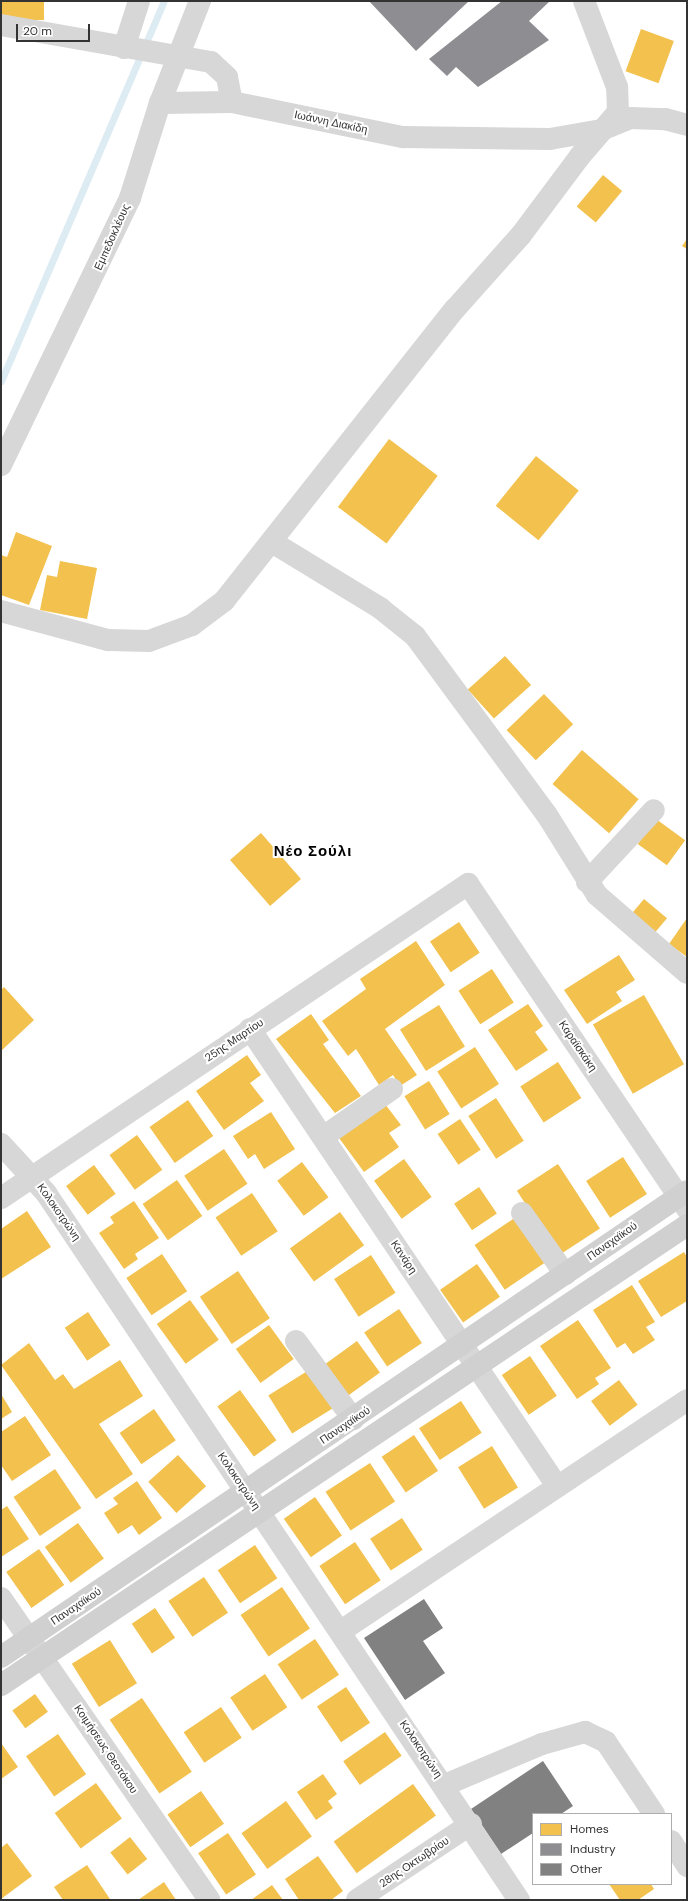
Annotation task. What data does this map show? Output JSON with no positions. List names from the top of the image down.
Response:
{
  "streets": {
    "main road": ["Παναχαϊκού"],
    "street": [
      "Ιωάννη Διακίδη",
      "Εμπεδοκλέους",
      "25ης Μαρτίου",
      "Καραϊσκάκη",
      "Κολοκοτρώνη",
      "Κανάρη",
      "Κοιμήσεως Θεοτόκου",
      "28ης Οκτωβρίου"
    ]
  },
  "crossings": [
    ["Ιωάννη Διακίδη", "Εμπεδοκλέους"],
    ["25ης Μαρτίου", "Καραϊσκάκη"],
    ["25ης Μαρτίου", "Κολοκοτρώνη"],
    ["25ης Μαρτίου", "Κανάρη"],
    ["Καραϊσκάκη", "Παναχαϊκού"],
    ["Κολοκοτρώνη", "Παναχαϊκού"],
    ["Κολοκοτρώνη", "28ης Οκτωβρίου"],
    ["Παναχαϊκού", "Κανάρη"],
    ["Παναχαϊκού", "Κοιμήσεως Θεοτόκου"]
  ],
  "districts": ["Νέο Σούλι"],
  "legend": ["Homes", "Industry", "Other"],
  "scale_bar": "20 m"
}
